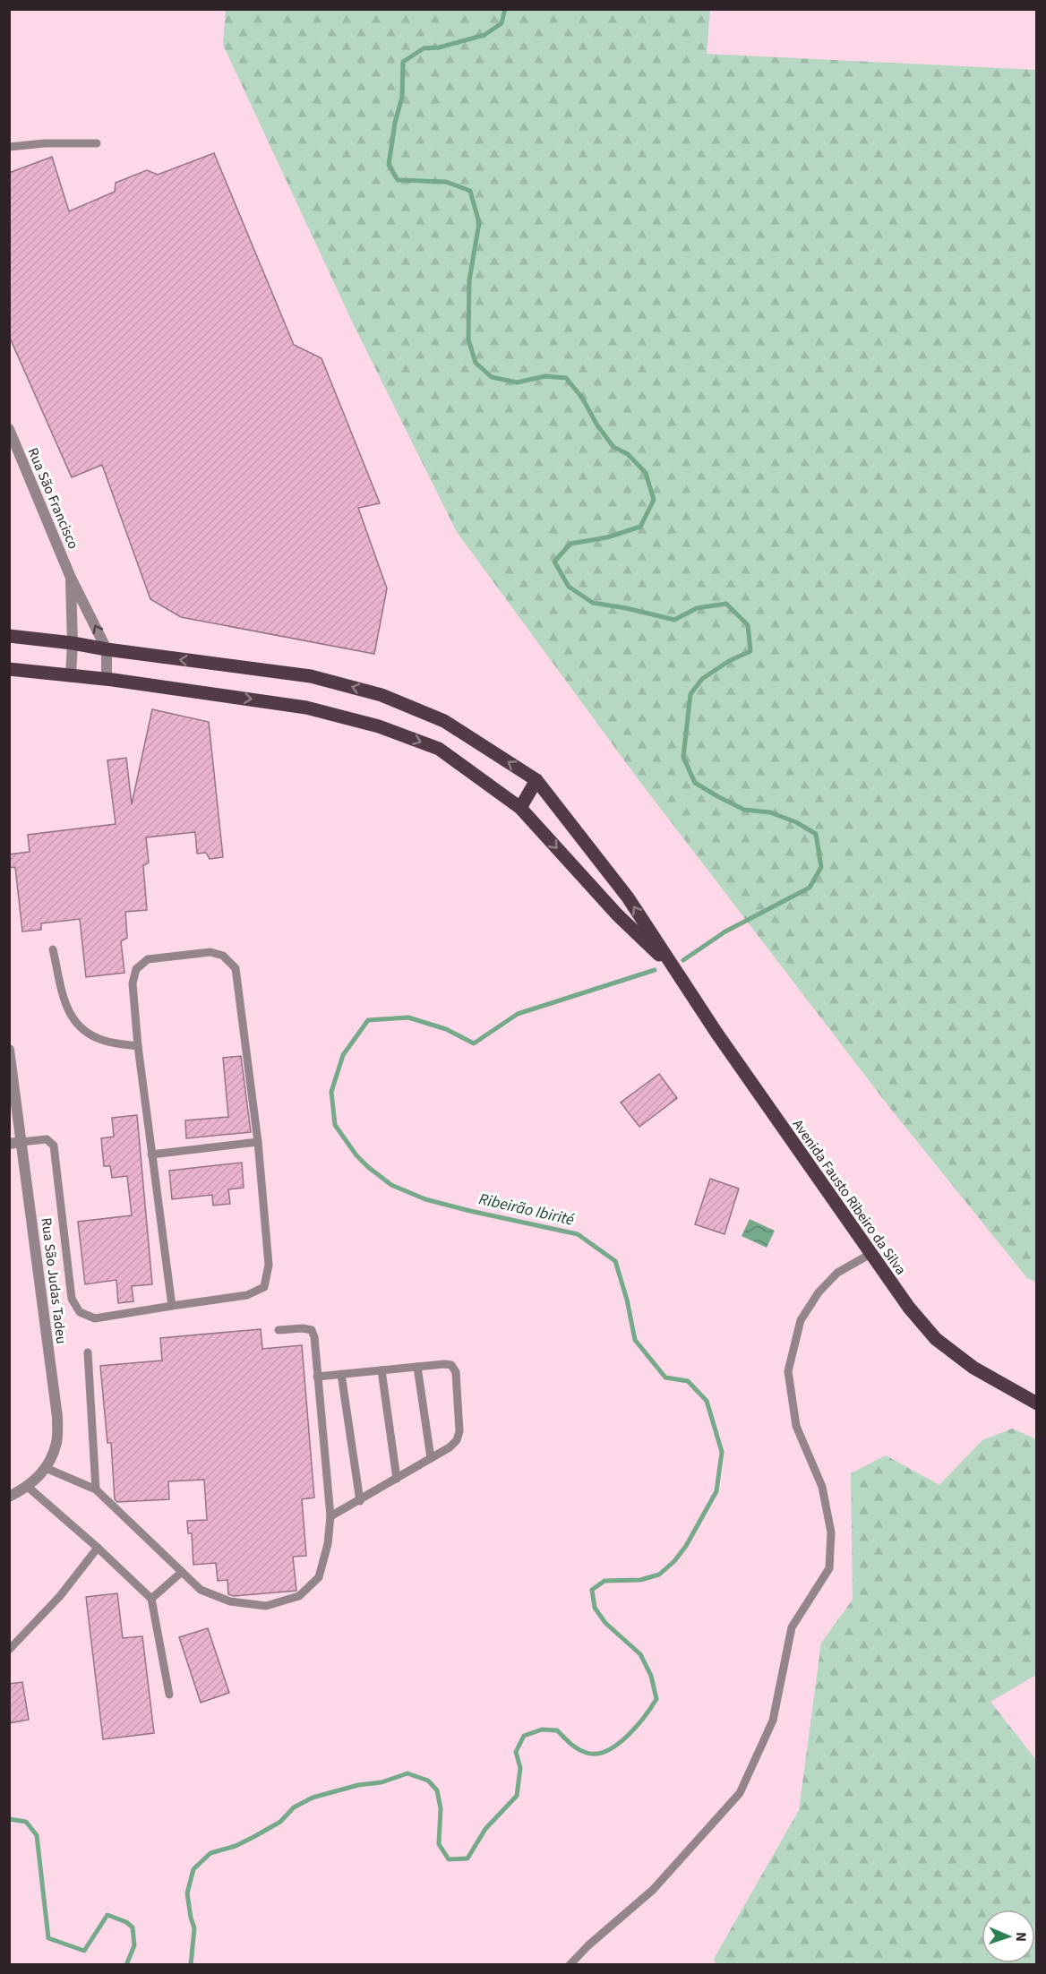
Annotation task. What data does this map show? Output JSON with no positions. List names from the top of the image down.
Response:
{
  "streets": {
    "main road": ["Avenida Fausto Ribeiro da Silva"],
    "street": ["Rua São Francisco", "Rua São Judas Tadeu"]
  },
  "water": ["Ribeirão Ibirité"],
  "north": "right"
}
